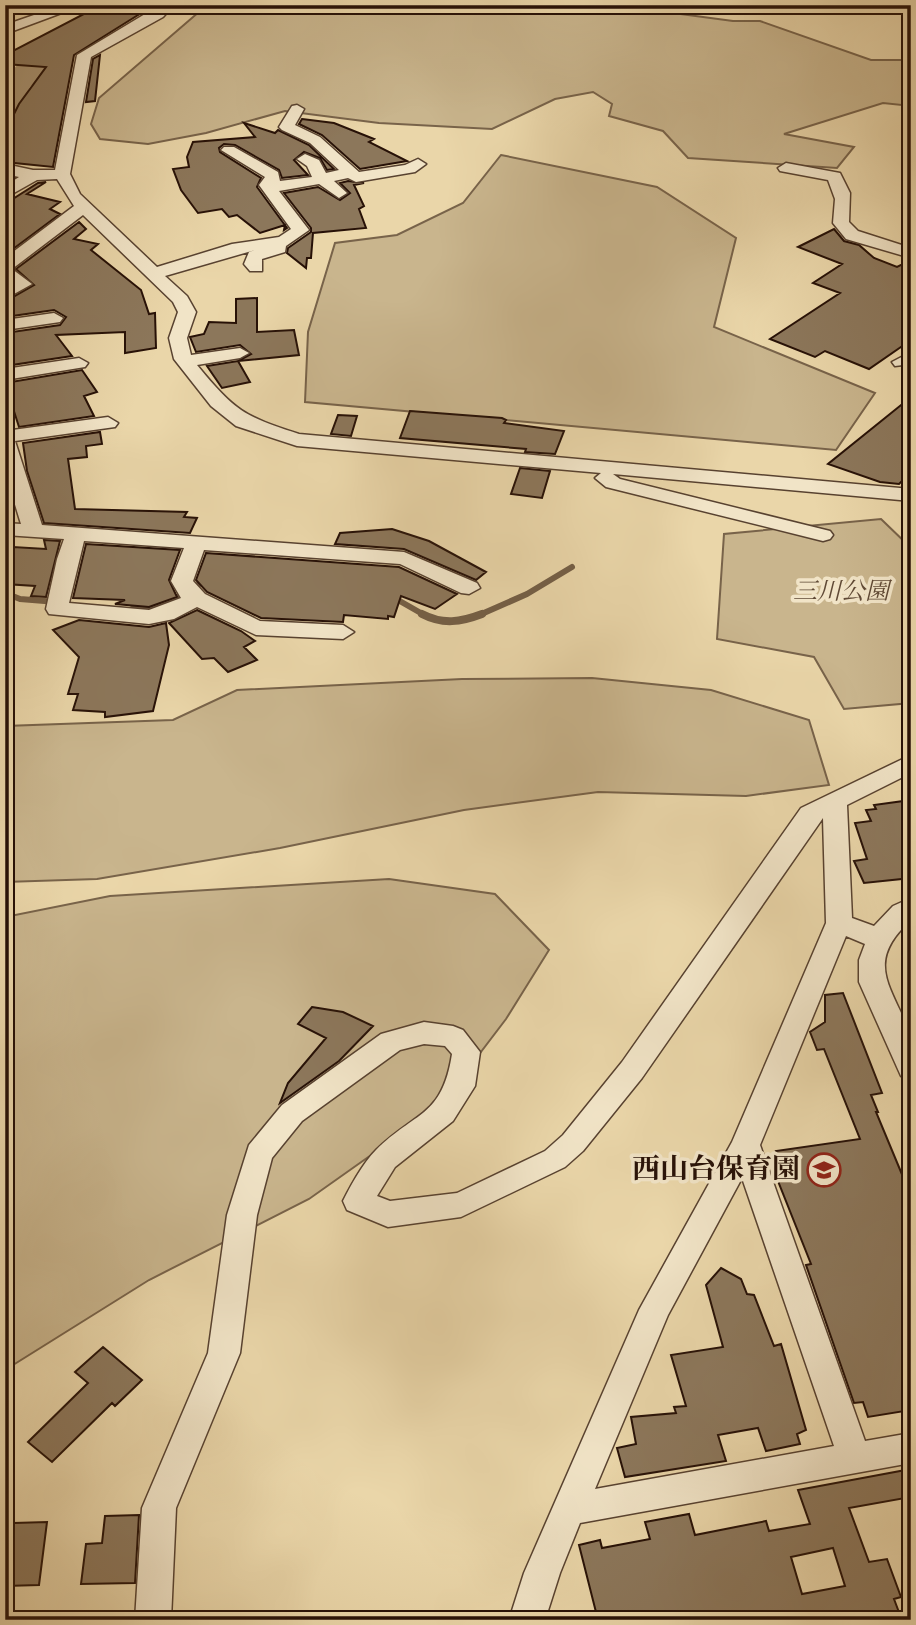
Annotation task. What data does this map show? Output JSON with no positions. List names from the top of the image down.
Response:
{
  "parks": ["三川公園"],
  "places": {
    "school or university": ["西山台保育園"]
  }
}
